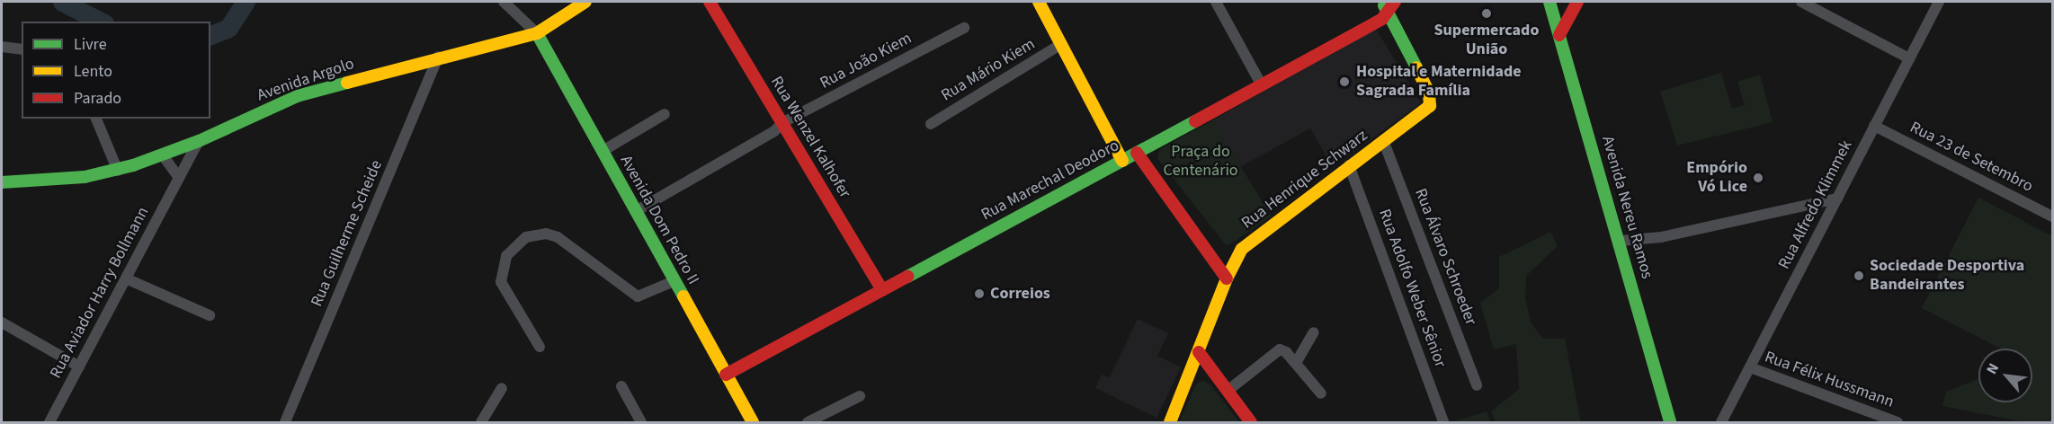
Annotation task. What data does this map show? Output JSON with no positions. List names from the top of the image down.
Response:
{
  "streets": {
    "main road": [
      "Avenida Argolo",
      "Rua Wenzel Kalhofer",
      "Rua Henrique Schwarz",
      "Rua Marechal Deodoro",
      "Avenida Nereu Ramos",
      "Avenida Dom Pedro II"
    ],
    "street": [
      "Rua João Kiem",
      "Rua Mário Kiem",
      "Rua 23 de Setembro",
      "Rua Alfredo Klimmek",
      "Rua Guilherme Scheide",
      "Rua Álvaro Schroeder",
      "Rua Adolfo Weber Sênior",
      "Rua Aviador Harry Bollmann",
      "Rua Félix Hussmann"
    ]
  },
  "crossings": [
    ["Rua João Kiem", "Rua Wenzel Kalhofer"],
    ["Rua João Kiem", "Avenida Dom Pedro II"],
    ["Avenida Argolo", "Avenida Dom Pedro II"],
    ["Avenida Argolo", "Rua Guilherme Scheide"],
    ["Avenida Argolo", "Rua Aviador Harry Bollmann"],
    ["Rua Wenzel Kalhofer", "Rua Marechal Deodoro"],
    ["Rua 23 de Setembro", "Rua Alfredo Klimmek"],
    ["Rua Henrique Schwarz", "Rua Marechal Deodoro"],
    ["Rua Henrique Schwarz", "Rua Álvaro Schroeder"],
    ["Rua Henrique Schwarz", "Rua Adolfo Weber Sênior"],
    ["Rua Marechal Deodoro", "Avenida Dom Pedro II"],
    ["Rua Alfredo Klimmek", "Rua Félix Hussmann"]
  ],
  "parks": ["Praça do Centenário"],
  "places": [
    "Supermercado União",
    "Hospital e Maternidade Sagrada Família",
    "Empório Vó Lice",
    "Sociedade Desportiva Bandeirantes",
    "Correios"
  ],
  "legend": ["Livre", "Lento", "Parado"],
  "north": "top left"
}
